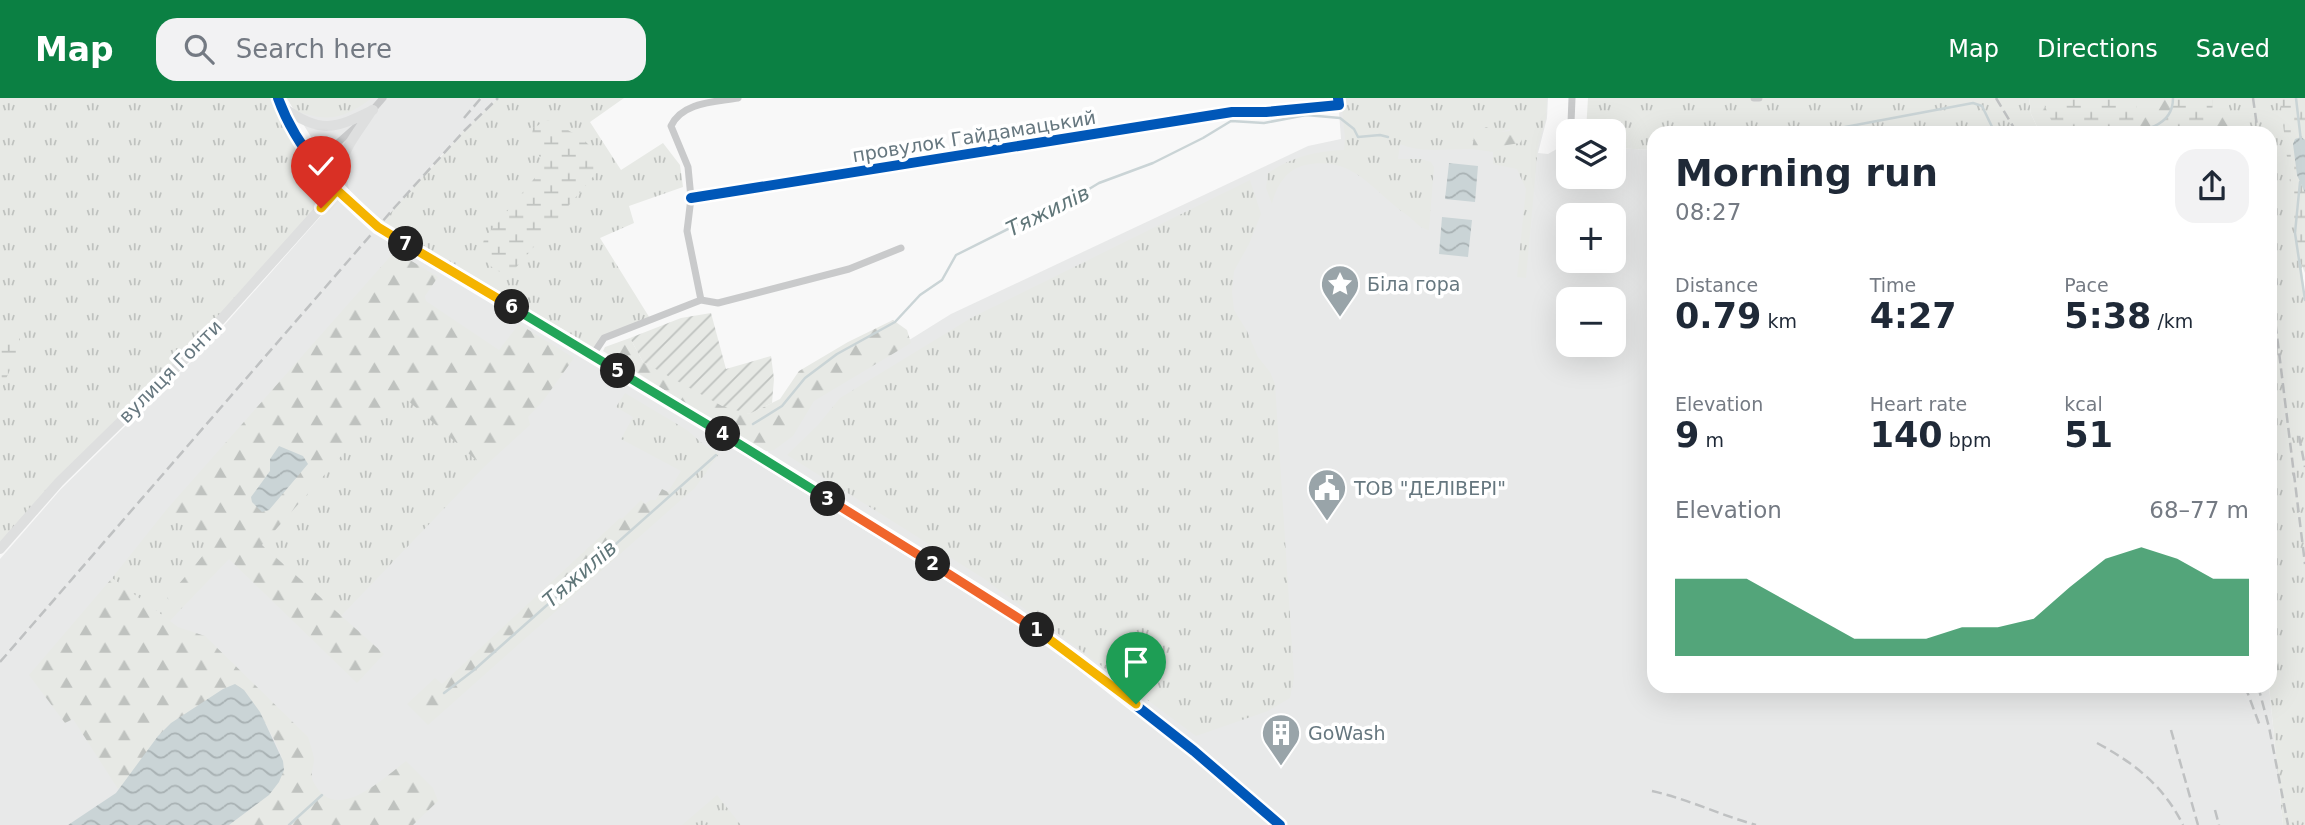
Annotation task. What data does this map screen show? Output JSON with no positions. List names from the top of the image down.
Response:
{
  "streets": {
    "street": ["провулок Гайдамацький", "вулиця Гонти"]
  },
  "water": ["Тяжилів"],
  "places": {
    "place": ["Біла гора"],
    "public building": ["ТОВ \"ДЕЛІВЕРІ\""],
    "building": ["GoWash"]
  },
  "page": {
    "header": "Map",
    "search": "Search here",
    "nav": ["Map", "Directions", "Saved"],
    "map_buttons": ["+", "−"],
    "heading": ["Morning run", "08:27"],
    "pins": [
      "7",
      "6",
      "5",
      "4",
      "3",
      "2",
      "1"
    ],
    "stats": [
      ["Distance", "0.79 km"],
      ["Time", "4:27"],
      ["Pace", "5:38 /km"],
      ["Elevation", "9 m"],
      ["Heart rate", "140 bpm"],
      ["kcal", "51"]
    ],
    "chart": ["Elevation", "68–77 m"]
  }
}
